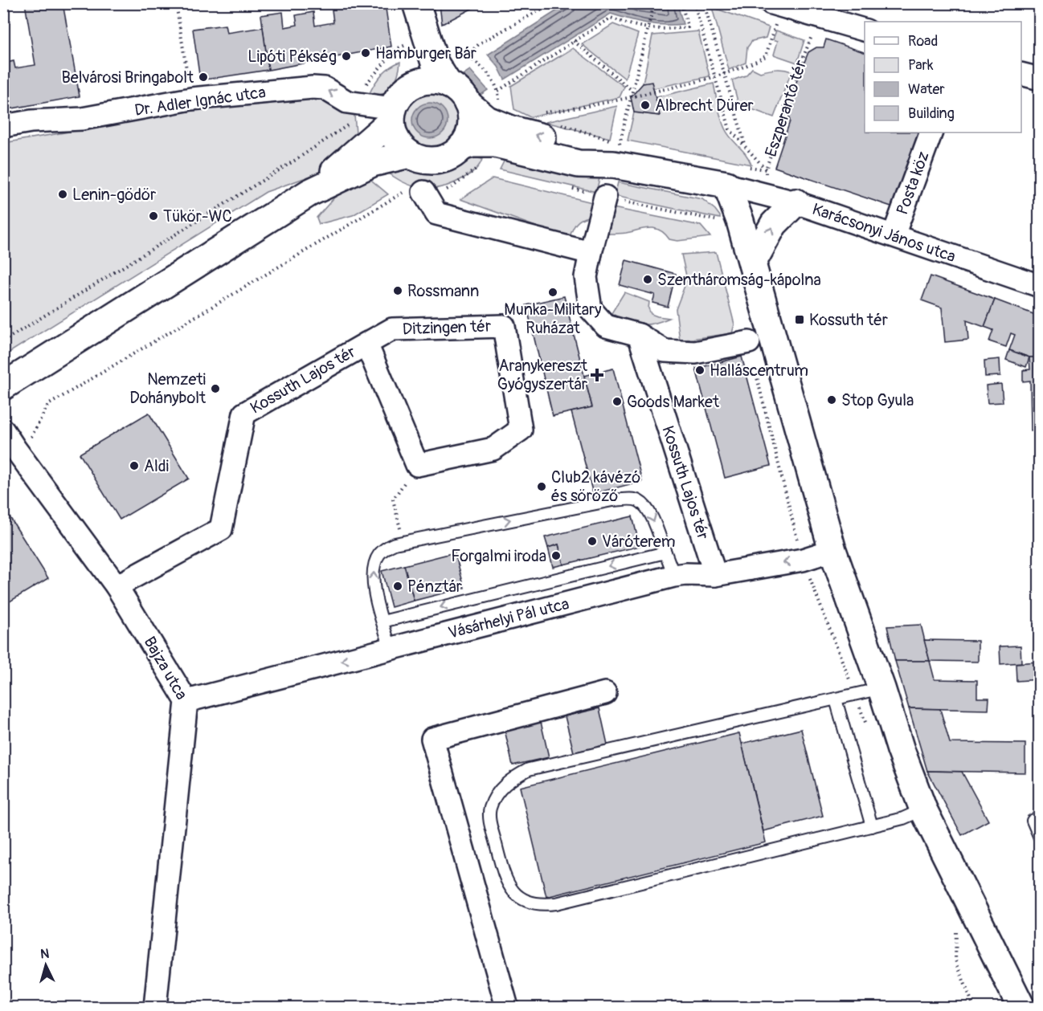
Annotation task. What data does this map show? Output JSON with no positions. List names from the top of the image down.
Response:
{
  "streets": {
    "street": [
      "Dr. Adler Ignác utca",
      "Posta köz",
      "Karácsonyi János utca",
      "Ditzingen tér",
      "Kossuth Lajos tér",
      "Vásárhelyi Pál utca",
      "Bajza utca"
    ],
    "path": ["Eszperantó tér"]
  },
  "crossings": [
    ["Posta köz", "Karácsonyi János utca"],
    ["Ditzingen tér", "Kossuth Lajos tér"],
    ["Kossuth Lajos tér", "Vásárhelyi Pál utca"],
    ["Kossuth Lajos tér", "Bajza utca"],
    ["Vásárhelyi Pál utca", "Bajza utca"]
  ],
  "one_way": ["Vásárhelyi Pál utca"],
  "places": {
    "other": [
      "Hamburger Bár",
      "Lipóti Pékség",
      "Belvárosi Bringabolt",
      "Albrecht Dürer",
      "Lenin-gödör",
      "Tükör-WC",
      "Szentháromság-kápolna",
      "Rossmann",
      "Munka-Military Ruházat",
      "Halláscentrum",
      "Nemzeti Dohánybolt",
      "Stop Gyula",
      "Goods Market",
      "Aldi",
      "Club2 kávézó és söröző",
      "Váróterem",
      "Forgalmi iroda",
      "Pénztár"
    ],
    "transit": ["Kossuth tér"],
    "health": ["Aranykereszt Gyógyszertár"]
  },
  "legend": [
    "Road",
    "Park",
    "Water",
    "Building"
  ],
  "north": "top"
}
